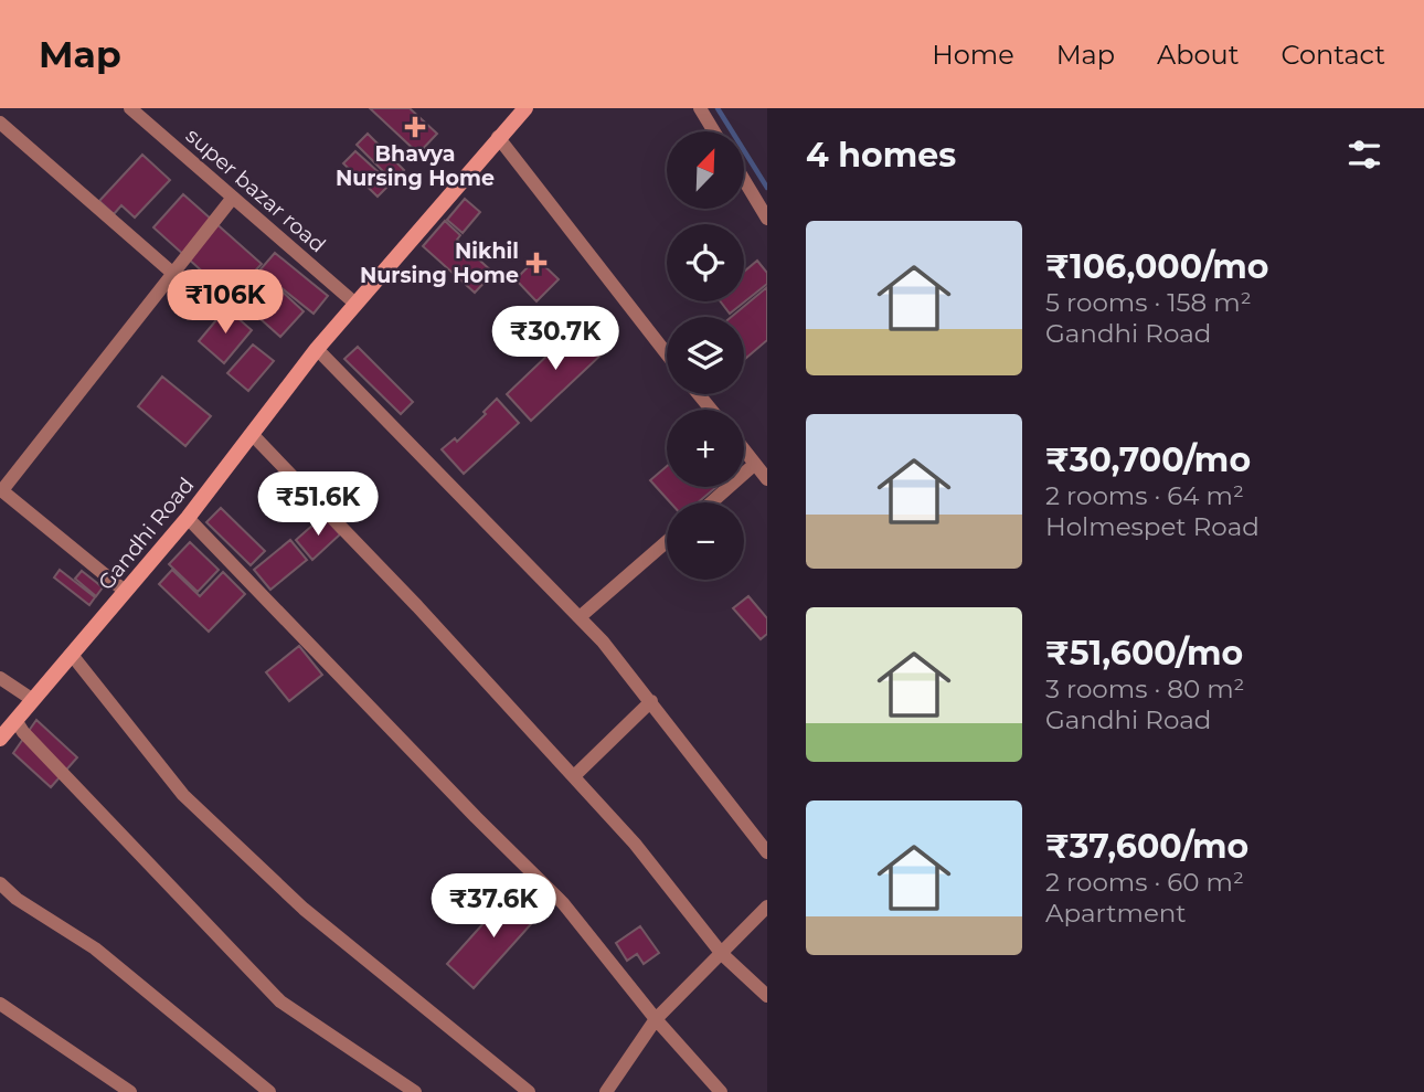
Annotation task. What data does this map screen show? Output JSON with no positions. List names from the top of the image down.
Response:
{
  "streets": {
    "street": ["super bazar road", "Gandhi Road"]
  },
  "crossings": [
    ["super bazar road", "Gandhi Road"]
  ],
  "places": {
    "health": ["Bhavya Nursing Home", "Nikhil Nursing Home"]
  },
  "north": "top right",
  "page": {
    "header": "Map",
    "nav": [
      "Home",
      "Map",
      "About",
      "Contact"
    ],
    "heading": "4 homes",
    "map_buttons": ["+", "−"],
    "list": [
      {
        "name": "₹106,000/mo",
        "note": "5 rooms · 158 m² · Gandhi Road"
      },
      {
        "name": "₹30,700/mo",
        "note": "2 rooms · 64 m² · Holmespet Road"
      },
      {
        "name": "₹51,600/mo",
        "note": "3 rooms · 80 m² · Gandhi Road"
      },
      {
        "name": "₹37,600/mo",
        "note": "2 rooms · 60 m² · Apartment"
      }
    ],
    "price": [
      "₹106K",
      "₹30.7K",
      "₹51.6K",
      "₹37.6K"
    ]
  }
}
